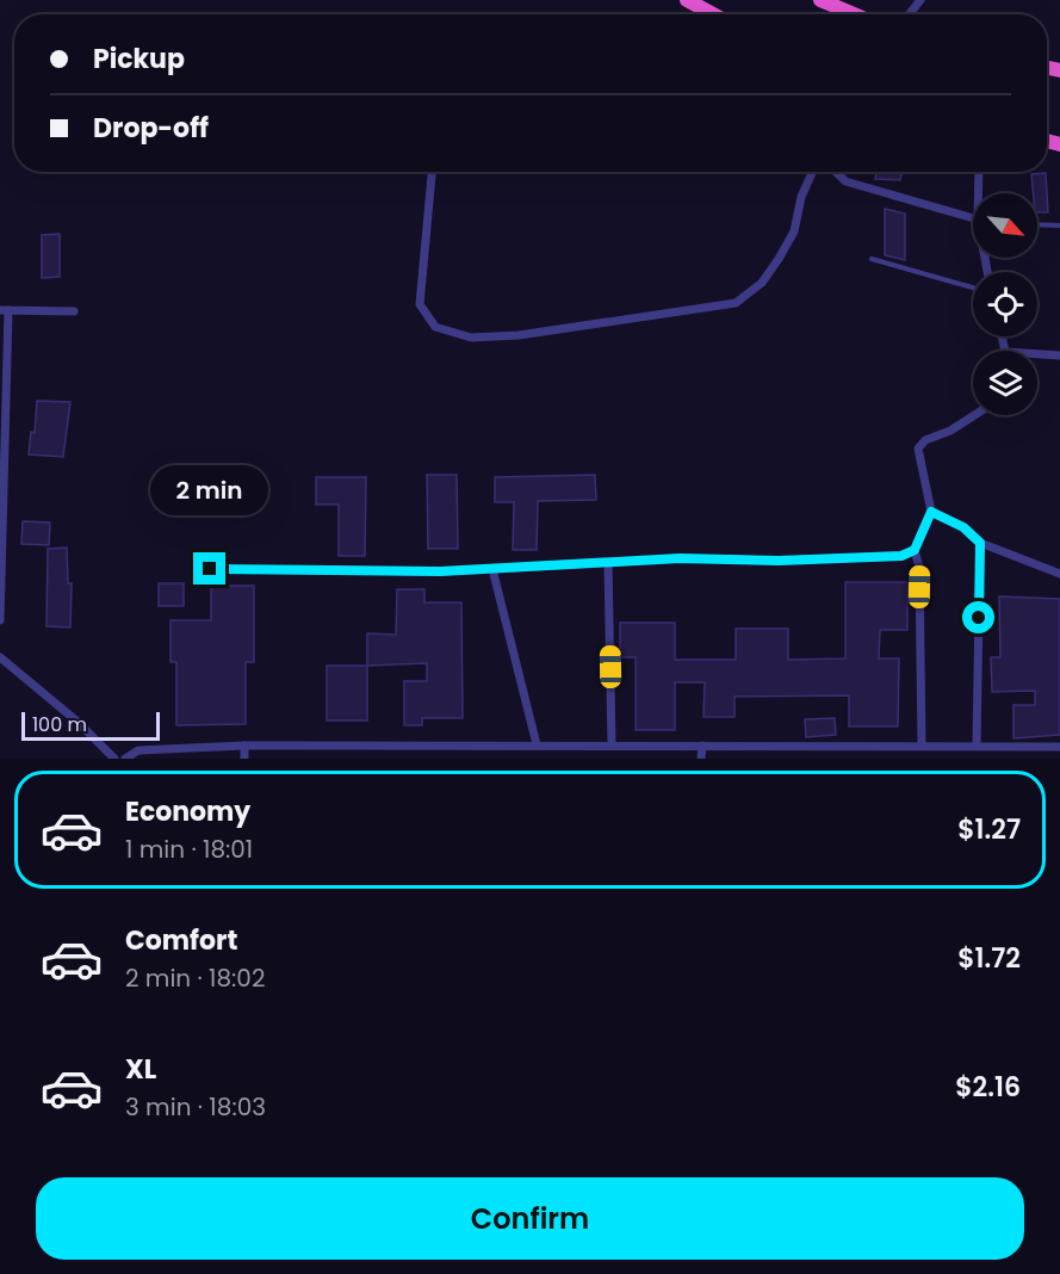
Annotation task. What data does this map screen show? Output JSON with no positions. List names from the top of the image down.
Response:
{
  "scale_bar": "100 m",
  "north": "bottom right",
  "page": {
    "banner": ["Pickup", "Drop-off"],
    "bubble": "2 min",
    "scale": "100 m",
    "list": [
      {
        "name": "Economy",
        "note": "1 min · 18:01",
        "value": "$1.27"
      },
      {
        "name": "Comfort",
        "note": "2 min · 18:02",
        "value": "$1.72"
      },
      {
        "name": "XL",
        "note": "3 min · 18:03",
        "value": "$2.16"
      }
    ],
    "buttons": "Confirm"
  }
}
